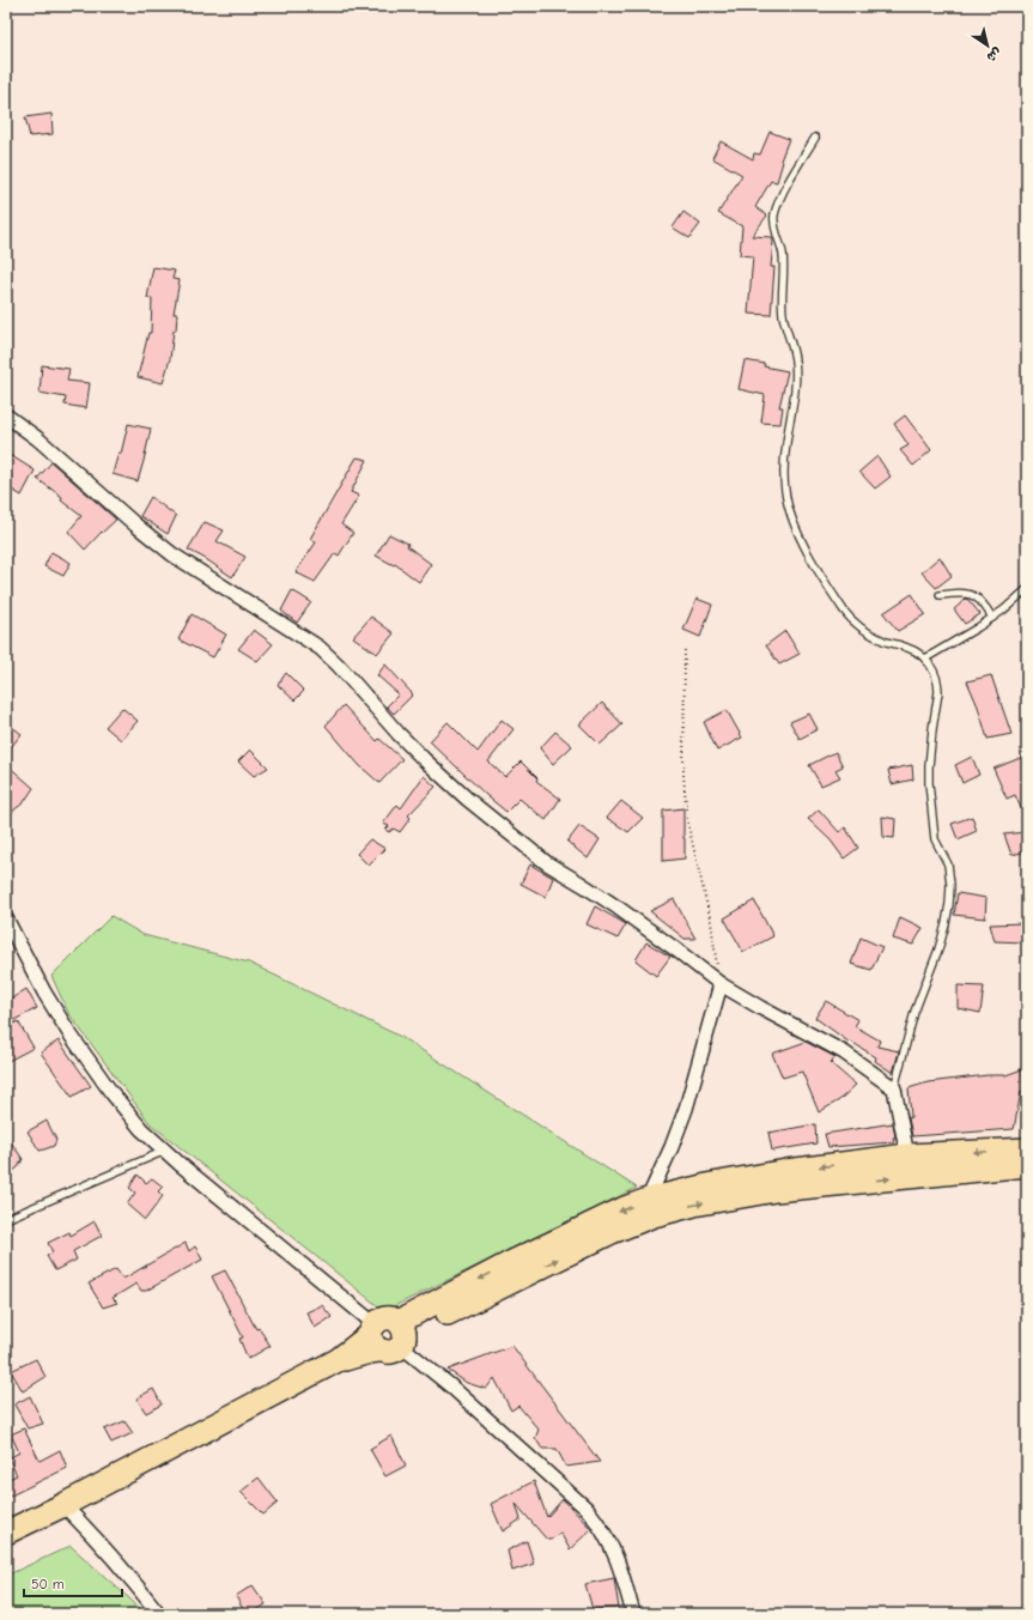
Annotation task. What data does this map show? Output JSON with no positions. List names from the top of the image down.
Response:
{
  "scale_bar": "50 m",
  "north": "bottom right"
}
